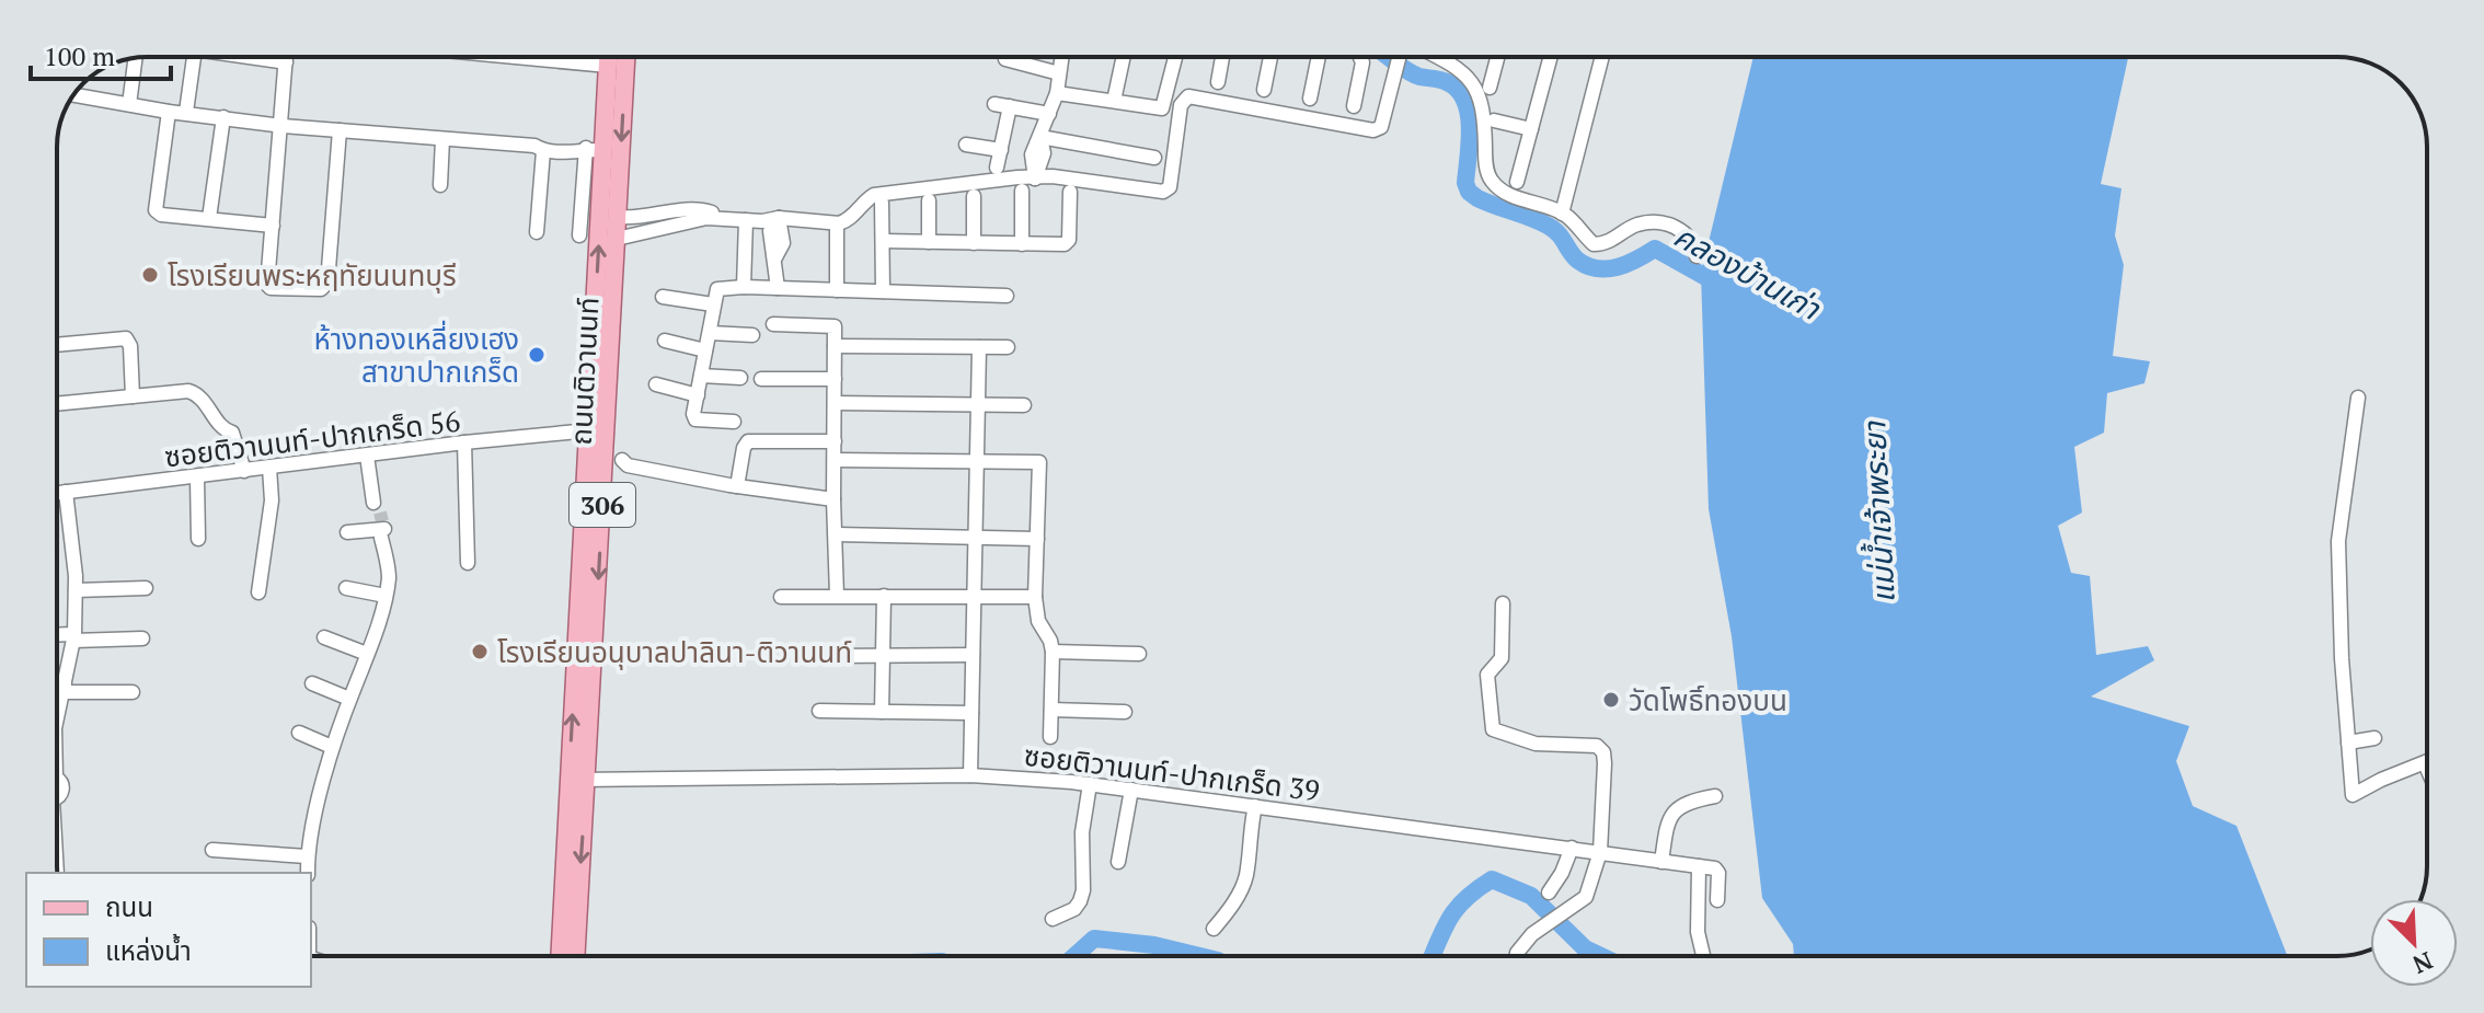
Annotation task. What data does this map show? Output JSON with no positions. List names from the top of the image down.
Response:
{
  "streets": {
    "main road": ["ถนนติวานนท์", "306"],
    "street": ["ซอยติวานนท์-ปากเกร็ด 56", "ซอยติวานนท์-ปากเกร็ด 39"]
  },
  "crossings": [
    ["ถนนติวานนท์", "ซอยติวานนท์-ปากเกร็ด 56"],
    ["ถนนติวานนท์", "ซอยติวานนท์-ปากเกร็ด 39"]
  ],
  "water": ["คลองบ้านเก่า", "แม่น้ำเจ้าพระยา"],
  "places": [
    "โรงเรียนพระหฤทัยนนทบุรี",
    "ห้างทองเหลี่ยงเฮง สาขาปากเกร็ด",
    "โรงเรียนอนุบาลปาลินา-ติวานนท์",
    "วัดโพธิ์ทองบน"
  ],
  "legend": ["ถนน", "แหล่งน้ำ"],
  "scale_bar": "100 m",
  "north": "bottom right"
}
